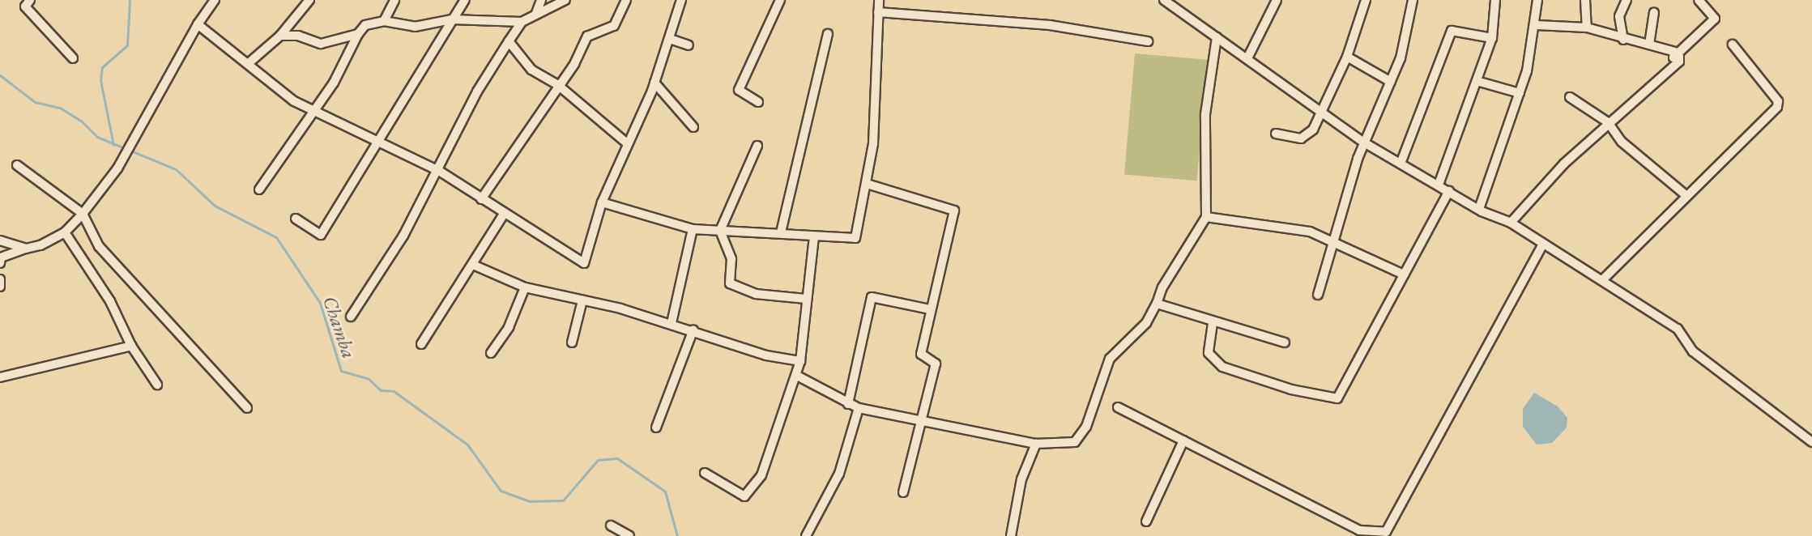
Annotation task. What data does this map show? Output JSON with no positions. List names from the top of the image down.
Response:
{
  "water": ["Chamba"]
}
